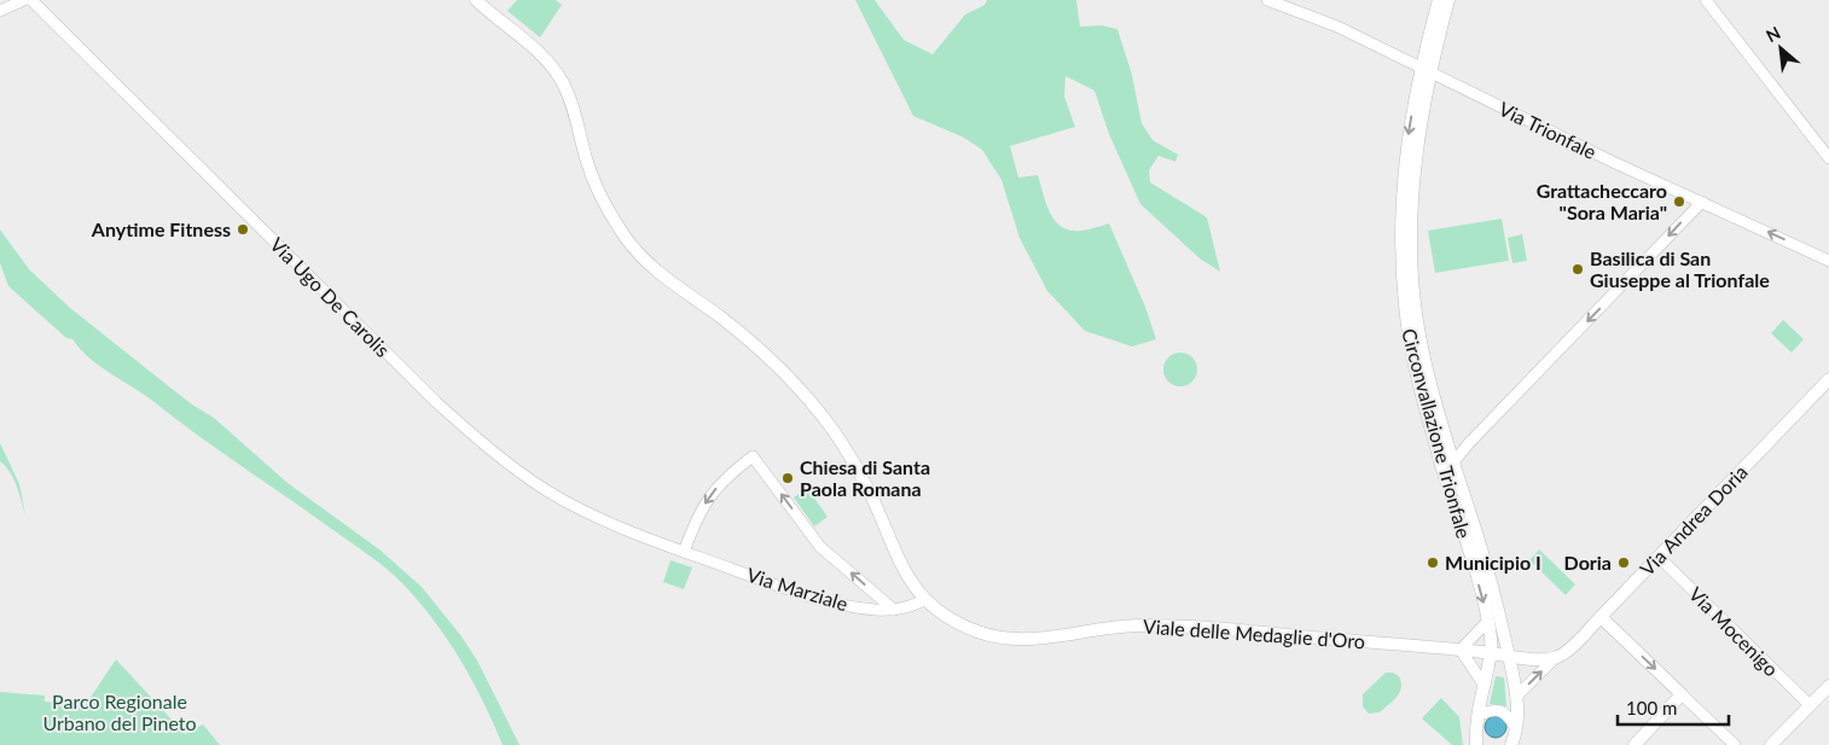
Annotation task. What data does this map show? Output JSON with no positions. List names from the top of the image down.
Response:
{
  "streets": {
    "main road": ["Circonvallazione Trionfale", "Via Andrea Doria", "Viale delle Medaglie d'Oro"],
    "street": [
      "Via Trionfale",
      "Via Ugo De Carolis",
      "Via Marziale",
      "Via Mocenigo"
    ]
  },
  "crossings": [
    ["Via Trionfale", "Circonvallazione Trionfale"],
    ["Via Ugo De Carolis", "Via Marziale"],
    ["Circonvallazione Trionfale", "Viale delle Medaglie d'Oro"],
    ["Via Andrea Doria", "Via Mocenigo"],
    ["Via Andrea Doria", "Viale delle Medaglie d'Oro"],
    ["Via Marziale", "Viale delle Medaglie d'Oro"]
  ],
  "parks": ["Parco Regionale Urbano del Pineto"],
  "places": [
    "Grattacheccaro \"Sora Maria\"",
    "Anytime Fitness",
    "Basilica di San Giuseppe al Trionfale",
    "Chiesa di Santa Paola Romana",
    "Municipio I",
    "Doria"
  ],
  "scale_bar": "100 m",
  "north": "top left"
}
